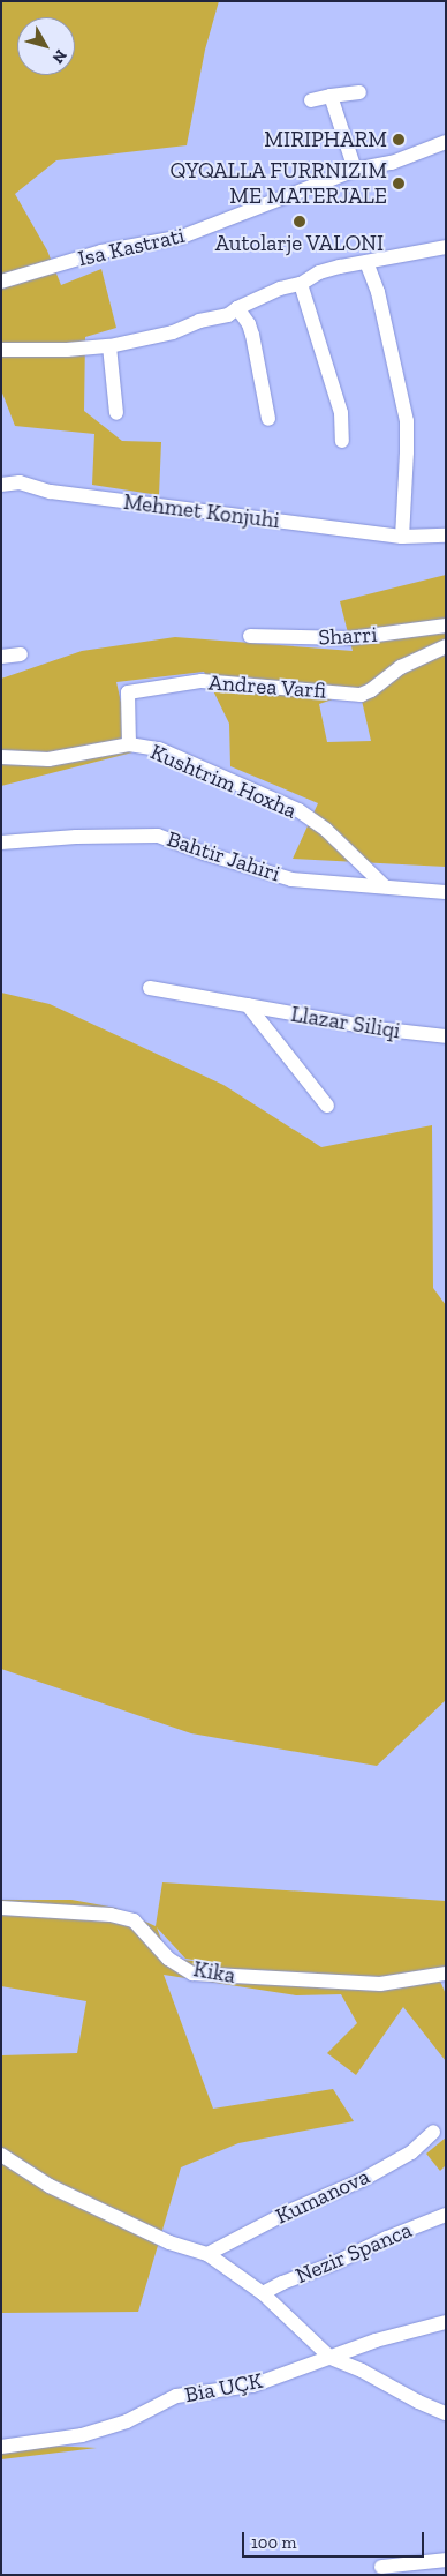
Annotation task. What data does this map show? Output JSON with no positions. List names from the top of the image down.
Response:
{
  "streets": {
    "street": [
      "Isa Kastrati",
      "Mehmet Konjuhi",
      "Sharri",
      "Andrea Varfi",
      "Kushtrim Hoxha",
      "Bahtir Jahiri",
      "Llazar Siliqi",
      "Kika",
      "Kumanova",
      "Nezir Spanca",
      "Bia UÇK"
    ]
  },
  "crossings": [
    ["Andrea Varfi", "Kushtrim Hoxha"],
    ["Kushtrim Hoxha", "Bahtir Jahiri"]
  ],
  "places": ["MIRIPHARM", "QYQALLA FURRNIZIM ME MATERJALE", "Autolarje VALONI"],
  "scale_bar": "100 m",
  "north": "bottom right"
}
